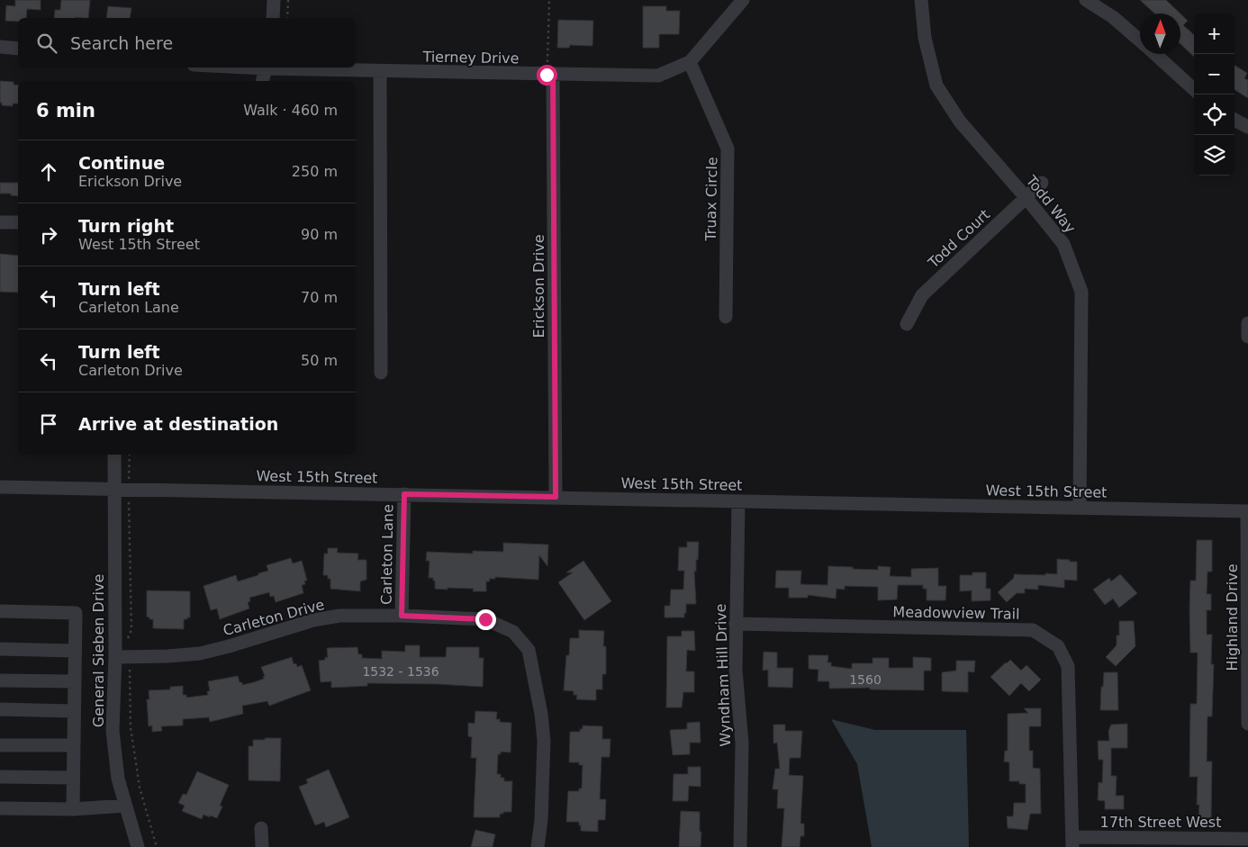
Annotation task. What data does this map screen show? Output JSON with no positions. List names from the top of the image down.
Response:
{
  "streets": {
    "street": [
      "Tierney Drive",
      "Truax Circle",
      "Todd Way",
      "Todd Court",
      "Erickson Drive",
      "West 15th Street",
      "Carleton Lane",
      "Meadowview Trail",
      "Carleton Drive",
      "Highland Drive",
      "General Sieben Drive",
      "Wyndham Hill Drive",
      "17th Street West"
    ]
  },
  "crossings": [
    ["Tierney Drive", "Truax Circle"],
    ["Tierney Drive", "Erickson Drive"],
    ["Todd Way", "Todd Court"],
    ["Todd Way", "West 15th Street"],
    ["Erickson Drive", "West 15th Street"],
    ["West 15th Street", "Carleton Lane"],
    ["West 15th Street", "Highland Drive"],
    ["West 15th Street", "General Sieben Drive"],
    ["West 15th Street", "Wyndham Hill Drive"],
    ["Carleton Lane", "Carleton Drive"],
    ["Meadowview Trail", "Wyndham Hill Drive"],
    ["Meadowview Trail", "17th Street West"],
    ["Carleton Drive", "General Sieben Drive"]
  ],
  "house_numbers": ["1532 - 1536", "1560"],
  "north": "top",
  "page": {
    "map_buttons": ["+", "−"],
    "search": "Search here",
    "heading": ["6 min", "Walk · 460 m"],
    "list": [
      ["Continue", "Erickson Drive", "250 m"],
      ["Turn right", "West 15th Street", "90 m"],
      ["Turn left", "Carleton Lane", "70 m"],
      ["Turn left", "Carleton Drive", "50 m"],
      "Arrive at destination"
    ]
  }
}
